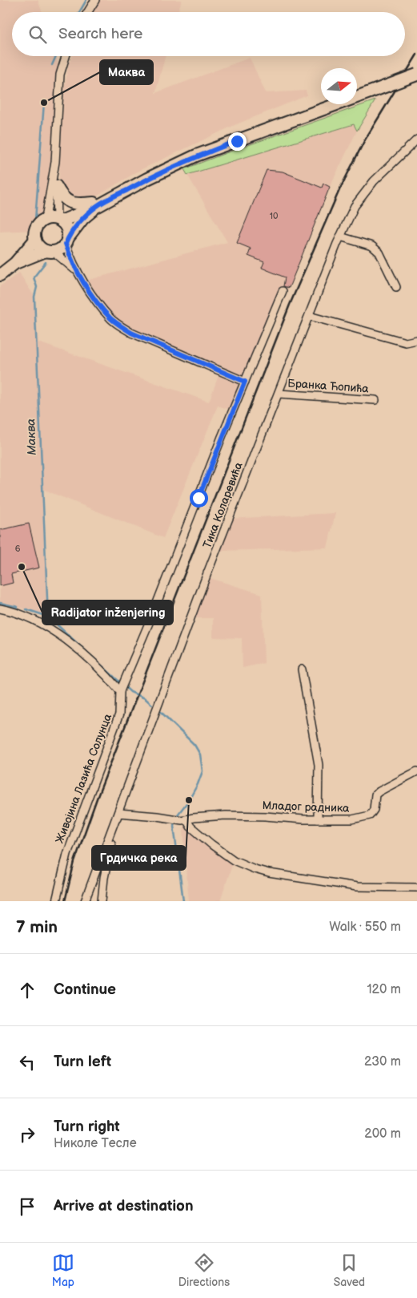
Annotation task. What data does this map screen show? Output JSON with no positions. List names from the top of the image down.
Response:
{
  "streets": {
    "street": [
      "Бранка Ћопића",
      "Тика Коларевића",
      "Живојина Лазића Солунца",
      "Младог радника"
    ]
  },
  "crossings": [
    ["Бранка Ћопића", "Тика Коларевића"],
    ["Тика Коларевића", "Младог радника"]
  ],
  "water": ["Маква"],
  "places": ["Маква", "Radijator inženjering", "Грдичка река"],
  "house_numbers": ["10", "6"],
  "north": "right",
  "page": {
    "search": "Search here",
    "heading": ["7 min", "Walk · 550 m"],
    "list": [
      ["Continue", "120 m"],
      ["Turn left", "230 m"],
      ["Turn right", "Николе Тесле", "200 m"],
      "Arrive at destination"
    ],
    "nav": ["Map", "Directions", "Saved"]
  }
}
